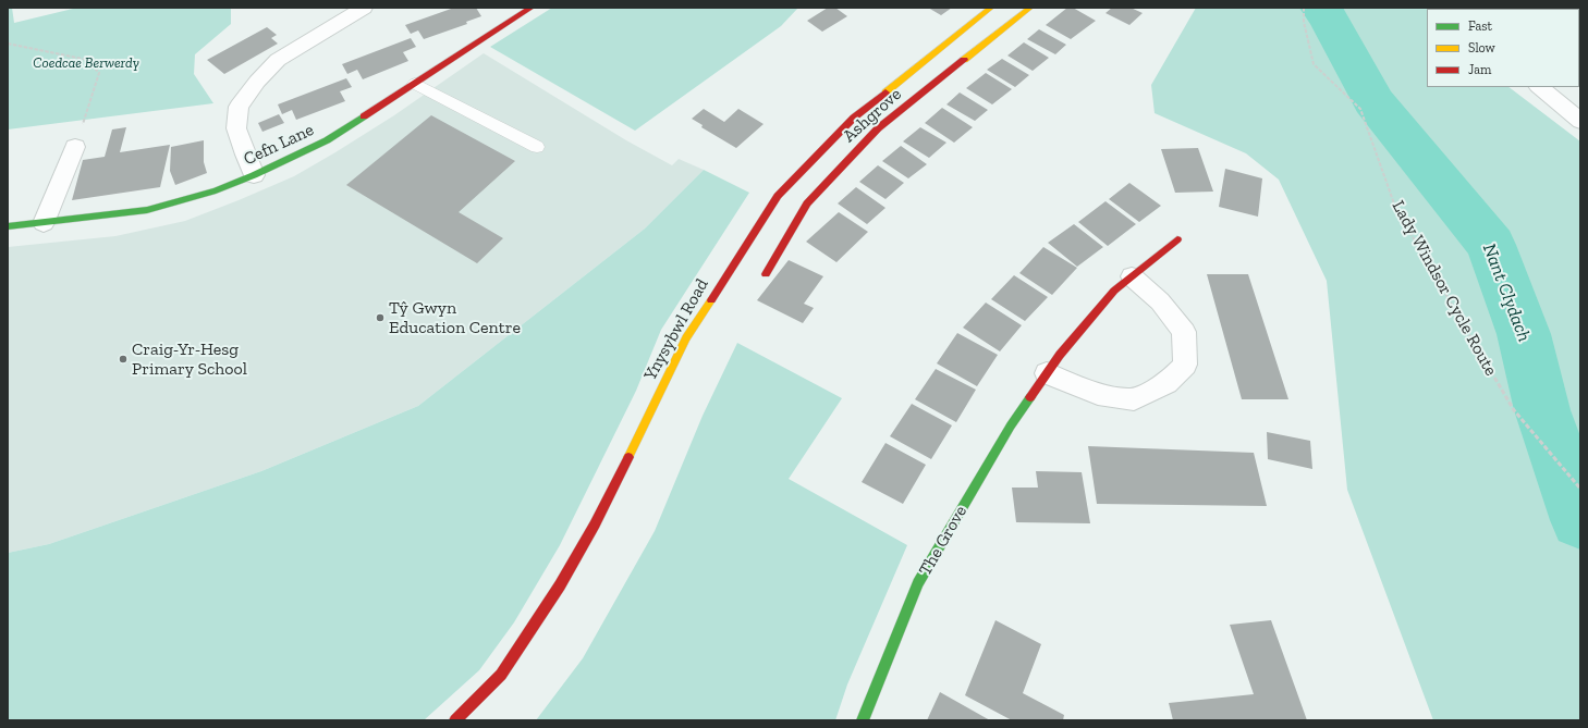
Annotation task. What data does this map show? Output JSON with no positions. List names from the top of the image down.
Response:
{
  "streets": {
    "street": [
      "Ashgrove",
      "Cefn Lane",
      "Ynysybwl Road",
      "The Grove"
    ],
    "path": ["Lady Windsor Cycle Route"]
  },
  "water": ["Nant Clydach"],
  "parks": ["Coedcae Berwerdy"],
  "places": ["Tŷ Gwyn Education Centre", "Craig-Yr-Hesg Primary School"],
  "legend": ["Fast", "Slow", "Jam"]
}
